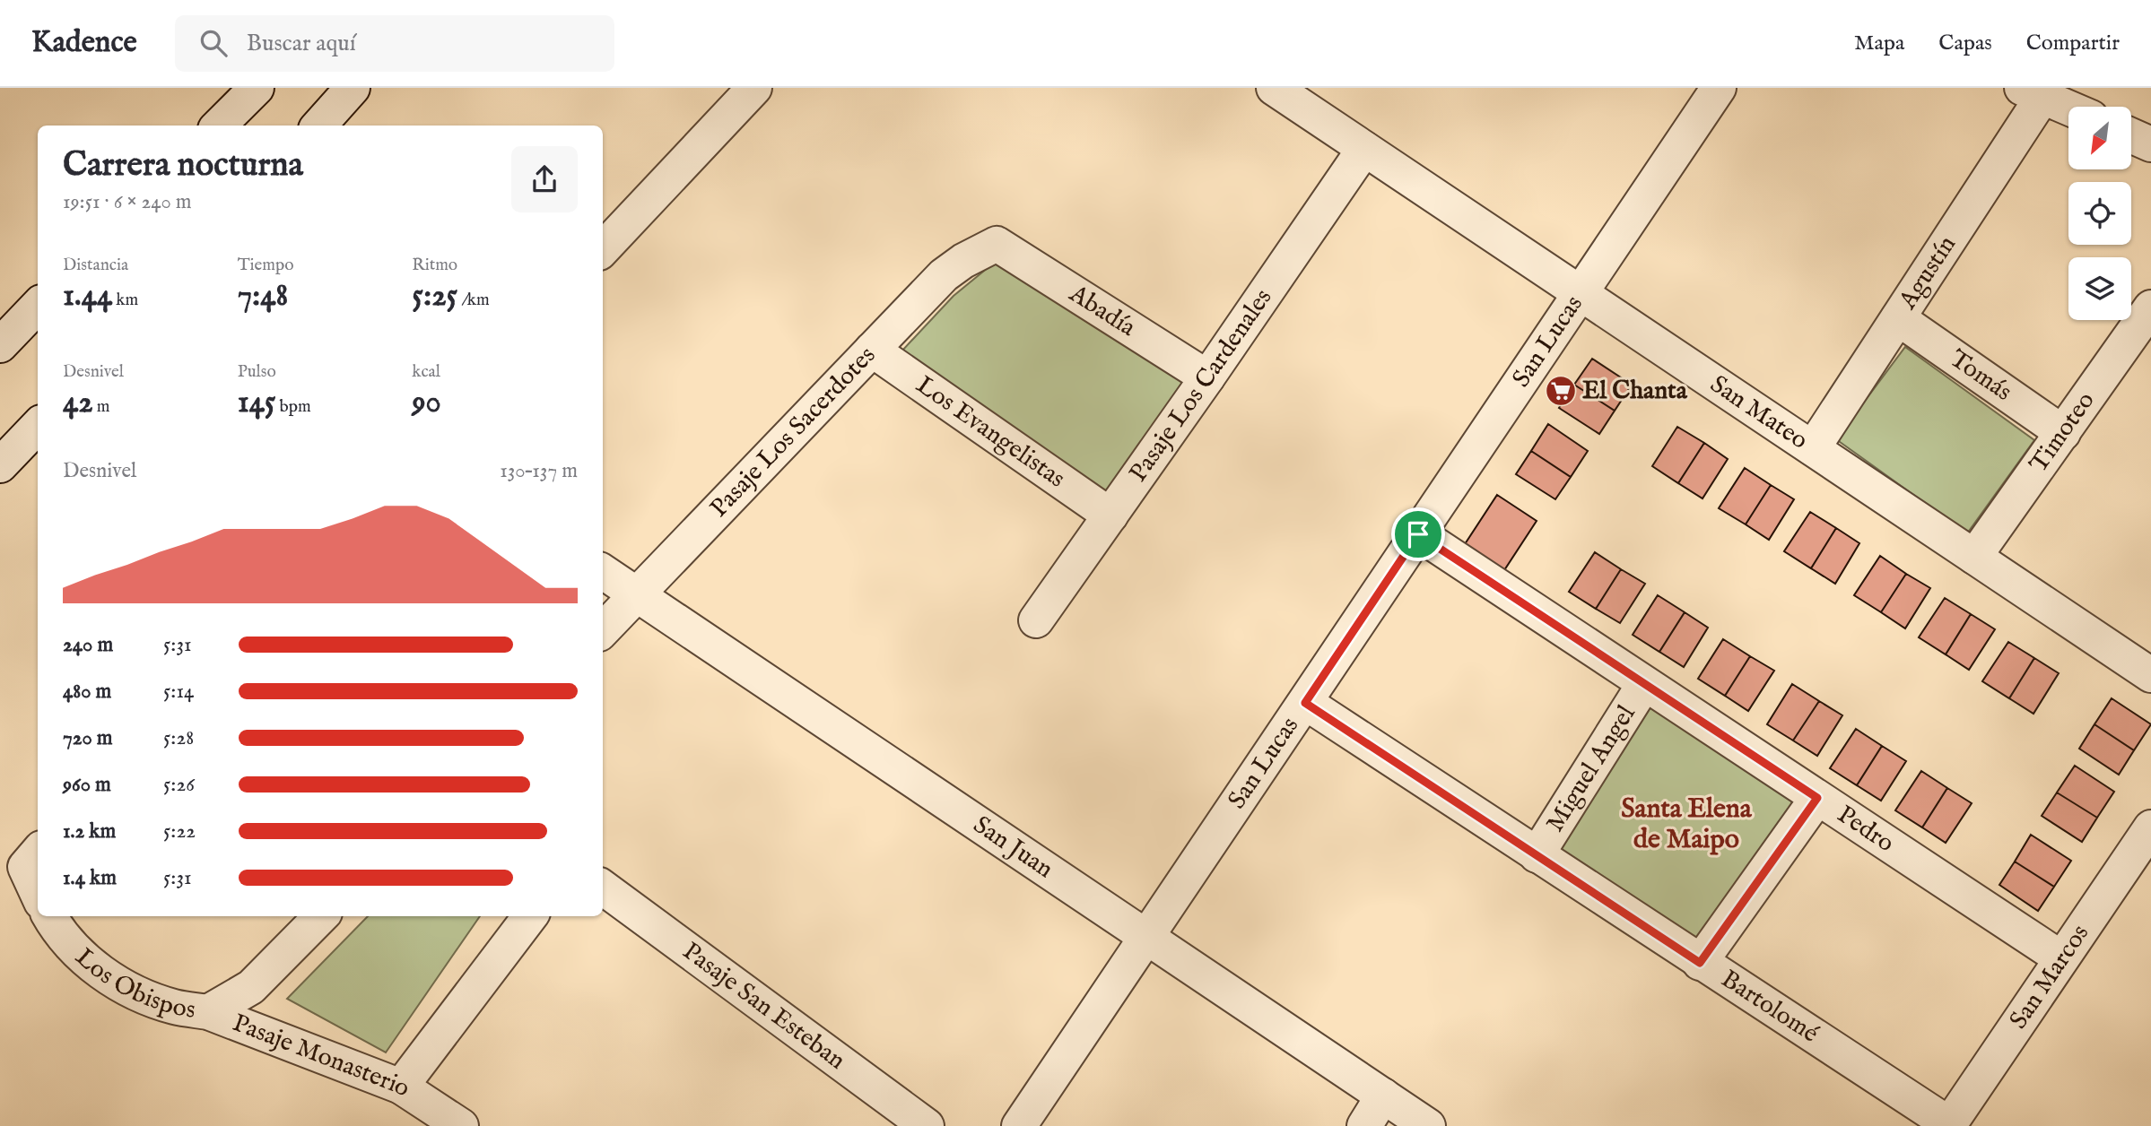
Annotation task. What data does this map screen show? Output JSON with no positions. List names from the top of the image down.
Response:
{
  "streets": {
    "street": [
      "Agustín",
      "Abadía",
      "San Lucas",
      "Tomás",
      "Pasaje Los Cardenales",
      "San Mateo",
      "Pasaje Los Sacerdotes",
      "Los Evangelistas",
      "Timoteo",
      "Miguel Angel",
      "Pedro",
      "San Juan",
      "San Marcos",
      "Los Obispos",
      "Pasaje San Esteban",
      "Bartolomé",
      "Pasaje Monasterio"
    ]
  },
  "crossings": [
    ["Agustín", "Tomás"],
    ["Agustín", "San Mateo"],
    ["Abadía", "Pasaje Los Cardenales"],
    ["Abadía", "Pasaje Los Sacerdotes"],
    ["San Lucas", "San Mateo"],
    ["San Lucas", "Pedro"],
    ["San Lucas", "San Juan"],
    ["San Lucas", "Bartolomé"],
    ["Tomás", "Timoteo"],
    ["Pasaje Los Cardenales", "San Mateo"],
    ["Pasaje Los Cardenales", "Los Evangelistas"],
    ["San Mateo", "Timoteo"],
    ["Pasaje Los Sacerdotes", "Los Evangelistas"],
    ["Pasaje Los Sacerdotes", "San Juan"],
    ["Miguel Angel", "Pedro"],
    ["Miguel Angel", "Bartolomé"],
    ["Pedro", "San Marcos"],
    ["San Marcos", "Bartolomé"],
    ["Los Obispos", "Pasaje Monasterio"]
  ],
  "districts": ["Santa Elena de Maipo"],
  "places": {
    "supermarket": ["El Chanta"]
  },
  "north": "bottom left",
  "page": {
    "header": "Kadence",
    "search": "Buscar aquí",
    "nav": ["Mapa", "Capas", "Compartir"],
    "heading": ["Carrera nocturna", "19:51 · 6 × 240 m"],
    "stats": [
      ["Distancia", "1.44 km"],
      ["Tiempo", "7:48"],
      ["Ritmo", "5:25 /km"],
      ["Desnivel", "42 m"],
      ["Pulso", "145 bpm"],
      ["kcal", "90"]
    ],
    "chart": ["Desnivel", "130–137 m"],
    "list": [
      {
        "name": "240 m",
        "note": "5:31"
      },
      {
        "name": "480 m",
        "note": "5:14"
      },
      {
        "name": "720 m",
        "note": "5:28"
      },
      {
        "name": "960 m",
        "note": "5:26"
      },
      {
        "name": "1.2 km",
        "note": "5:22"
      },
      {
        "name": "1.4 km",
        "note": "5:31"
      }
    ]
  }
}
